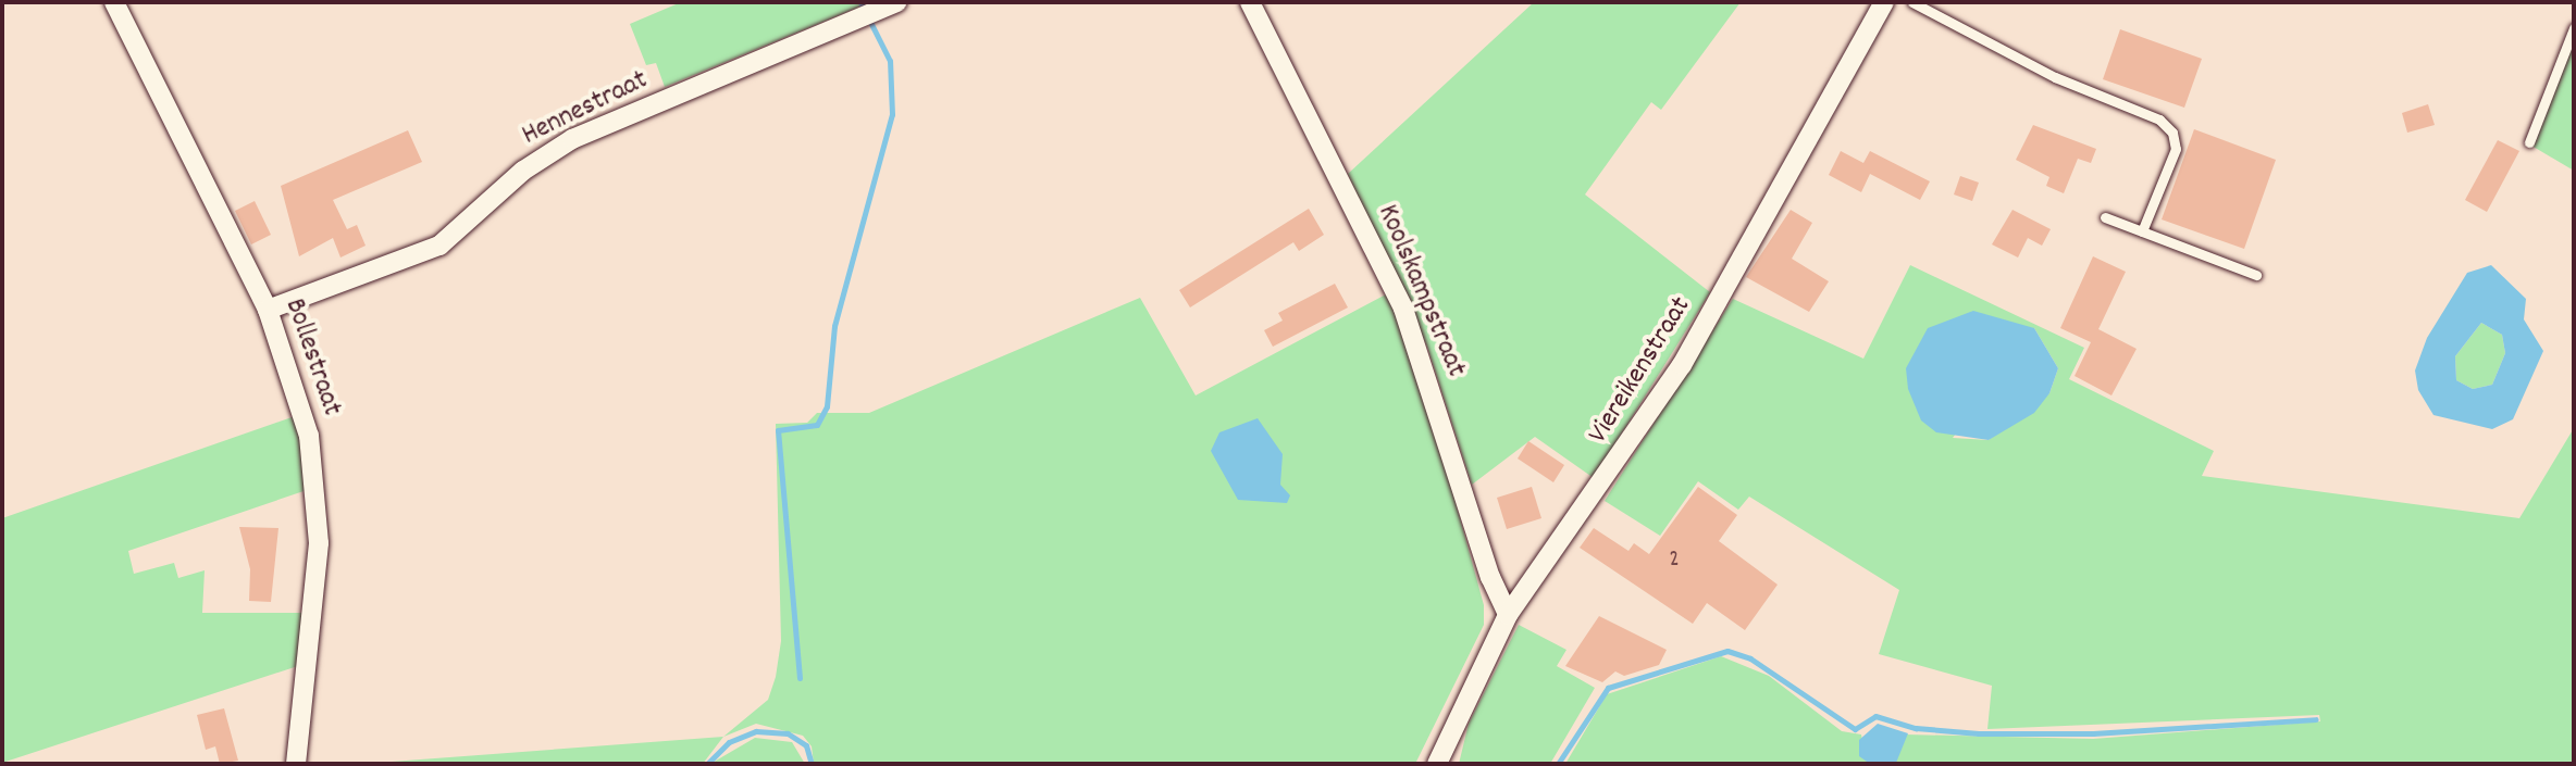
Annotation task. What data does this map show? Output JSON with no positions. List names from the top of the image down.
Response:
{
  "streets": {
    "street": [
      "Hennestraat",
      "Koolskampstraat",
      "Bollestraat",
      "Viereikenstraat"
    ]
  },
  "crossings": [
    ["Hennestraat", "Bollestraat"],
    ["Koolskampstraat", "Viereikenstraat"]
  ],
  "house_numbers": ["2"]
}
